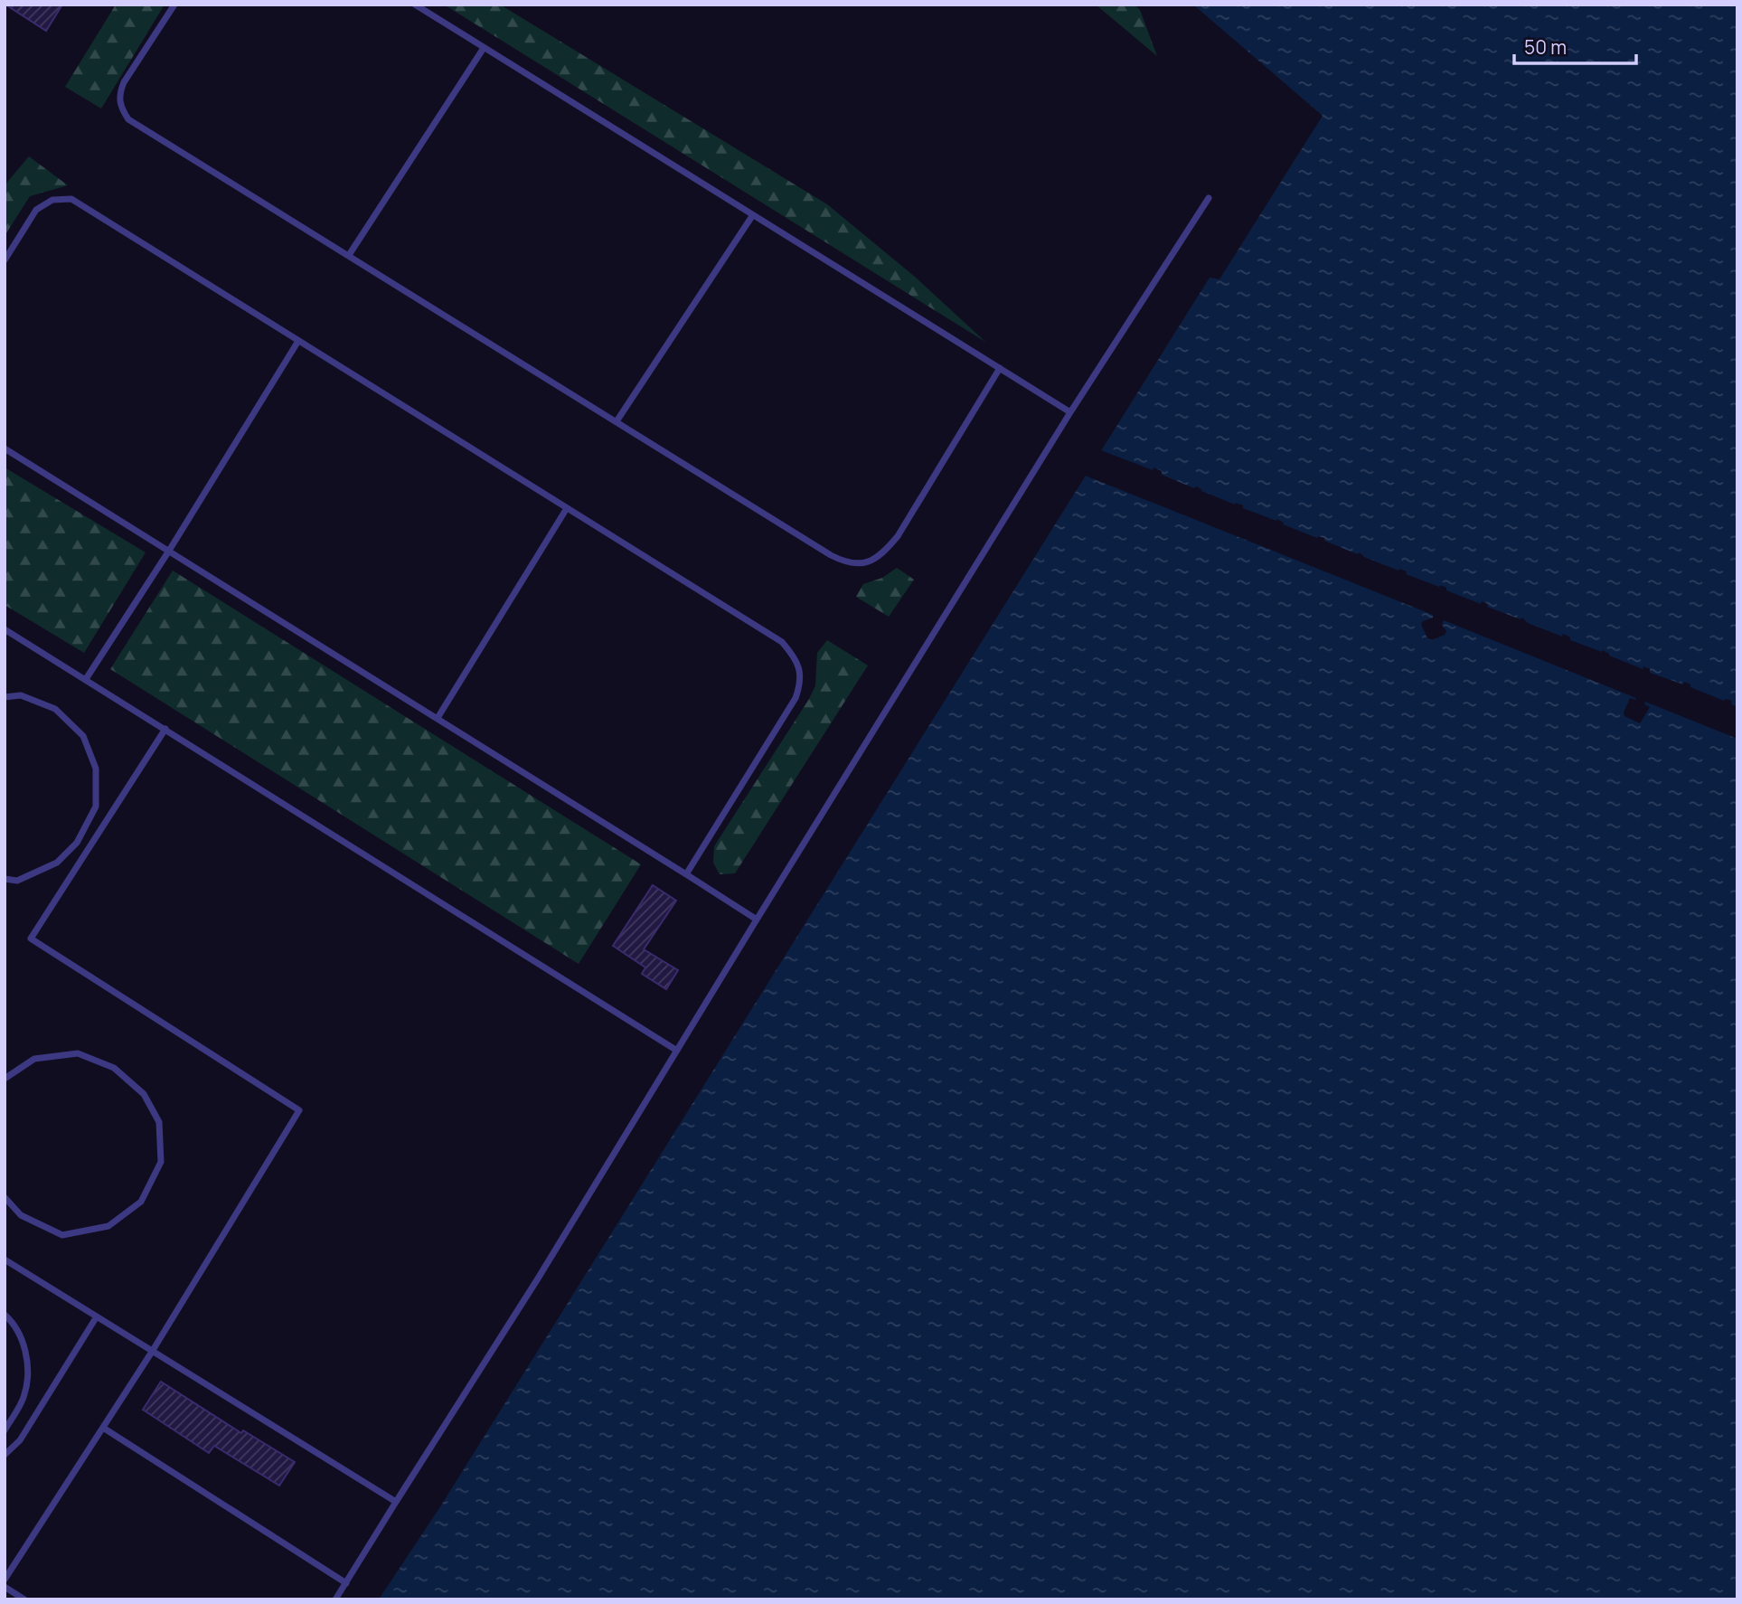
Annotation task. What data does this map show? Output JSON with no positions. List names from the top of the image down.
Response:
{
  "scale_bar": "50 m"
}
